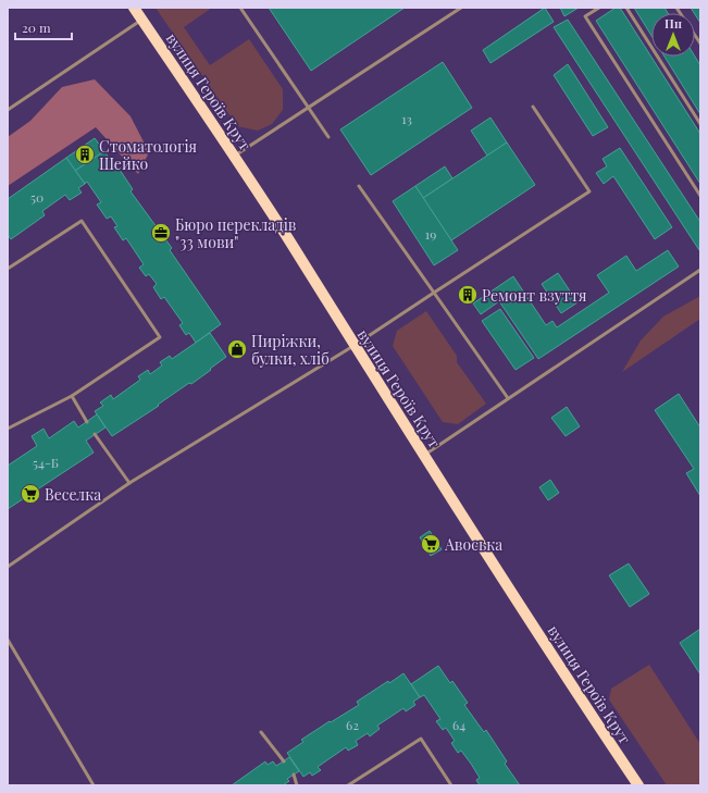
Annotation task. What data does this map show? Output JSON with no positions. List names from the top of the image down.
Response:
{
  "streets": {
    "main road": ["вулиця Героїв Крут"]
  },
  "places": {
    "building": ["Стоматологія Шейко", "Ремонт взуття"],
    "office": ["Бюро перекладів \"33 мови\""],
    "shop": ["Пиріжки, булки, хліб"],
    "supermarket": ["Веселка", "Авоська"]
  },
  "house_numbers": [
    "13",
    "50",
    "19",
    "54-Б",
    "62",
    "64"
  ],
  "scale_bar": "20 m",
  "north": "top"
}
